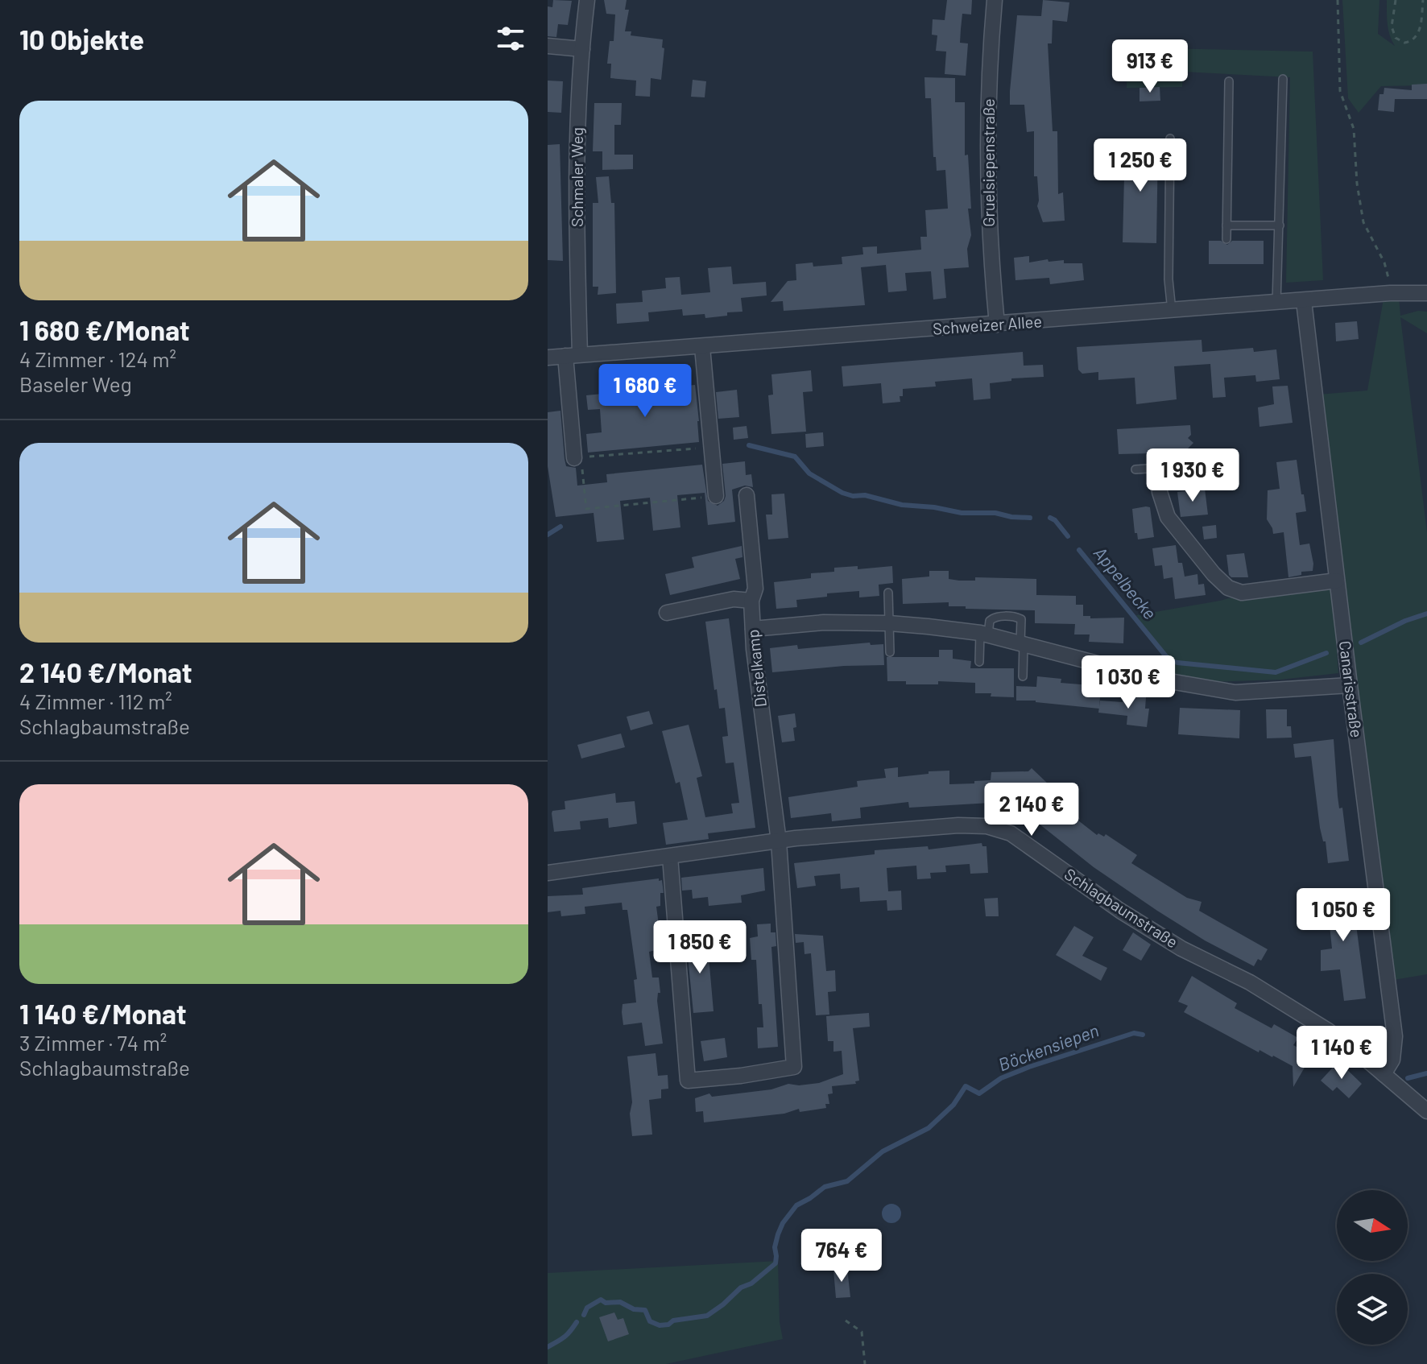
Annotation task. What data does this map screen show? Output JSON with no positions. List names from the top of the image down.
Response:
{
  "streets": {
    "street": [
      "Gruelsiepenstraße",
      "Schmaler Weg",
      "Schweizer Allee",
      "Distelkamp",
      "Canarisstraße",
      "Schlagbaumstraße"
    ]
  },
  "crossings": [
    ["Gruelsiepenstraße", "Schweizer Allee"],
    ["Schmaler Weg", "Schweizer Allee"],
    ["Schweizer Allee", "Canarisstraße"],
    ["Distelkamp", "Schlagbaumstraße"],
    ["Canarisstraße", "Schlagbaumstraße"]
  ],
  "water": ["Appelbecke", "Böckensiepen"],
  "north": "right",
  "page": {
    "heading": "10 Objekte",
    "price": [
      "913 €",
      "1 250 €",
      "1 680 €",
      "1 930 €",
      "1 030 €",
      "2 140 €",
      "1 050 €",
      "1 850 €",
      "1 140 €",
      "764 €"
    ],
    "list": [
      {
        "name": "1 680 €/Monat",
        "note": "4 Zimmer · 124 m² · Baseler Weg"
      },
      {
        "name": "2 140 €/Monat",
        "note": "4 Zimmer · 112 m² · Schlagbaumstraße"
      },
      {
        "name": "1 140 €/Monat",
        "note": "3 Zimmer · 74 m² · Schlagbaumstraße"
      }
    ]
  }
}
